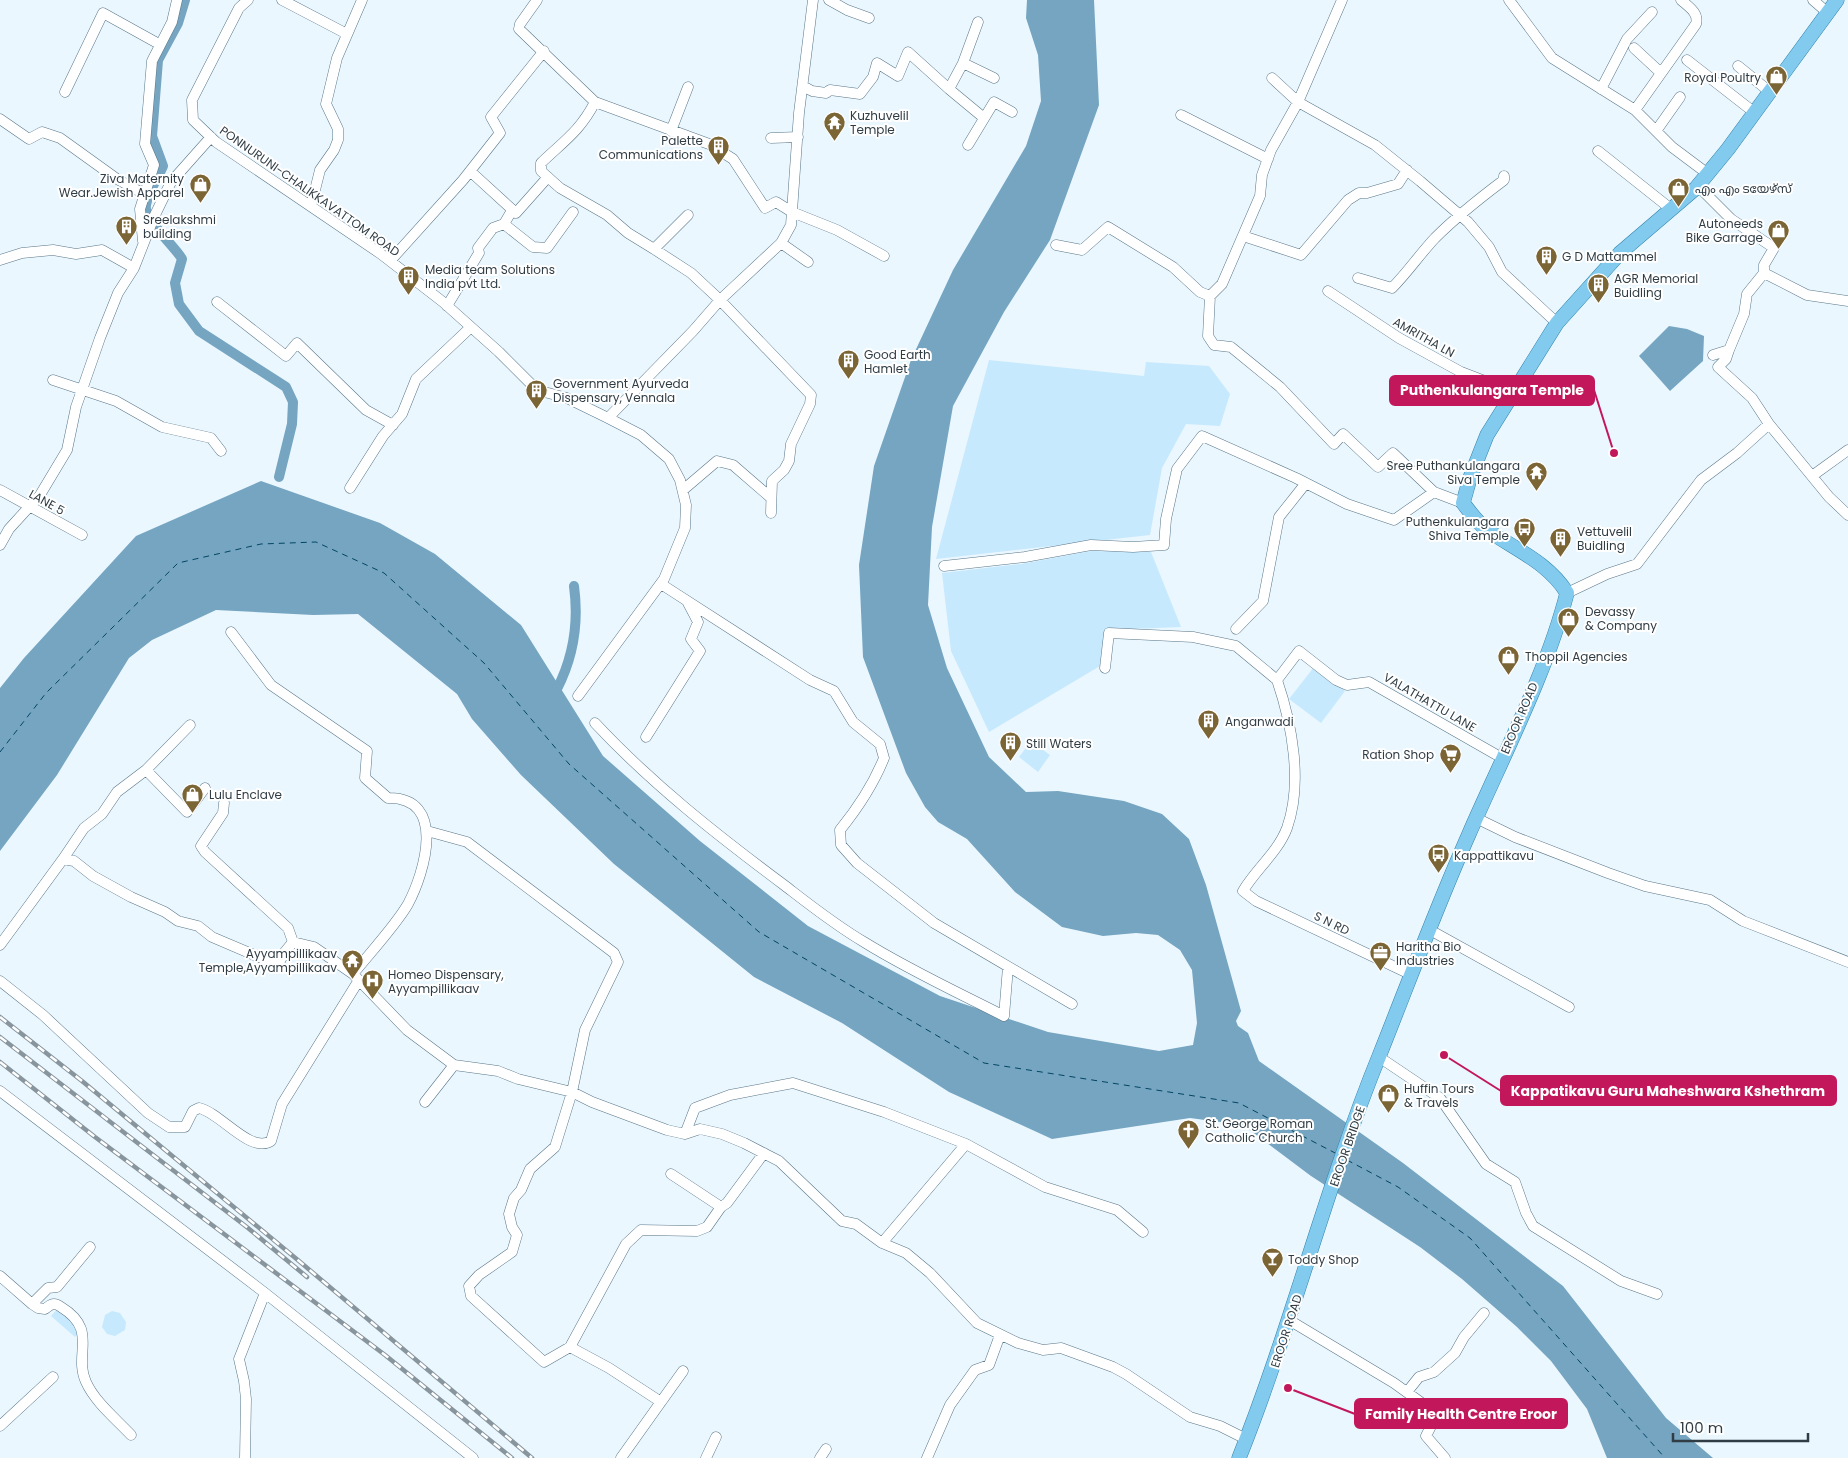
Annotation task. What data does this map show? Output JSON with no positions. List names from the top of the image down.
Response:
{
  "streets": {
    "main road": ["EROOR ROAD", "EROOR BRIDGE"],
    "street": [
      "PONNURUNI-CHALIKKAVATTOM ROAD",
      "AMRITHA LN",
      "LANE 5",
      "VALATHATTU LANE",
      "S N RD"
    ]
  },
  "crossings": [
    ["VALATHATTU LANE", "EROOR ROAD"],
    ["VALATHATTU LANE", "S N RD"],
    ["EROOR ROAD", "S N RD"],
    ["EROOR ROAD", "EROOR BRIDGE"]
  ],
  "places": {
    "shop": [
      "Royal Poultry",
      "Ziva Maternity Wear.Jewish Apparel",
      "എം എം ടയേഴ്‌സ്",
      "Autoneeds Bike Garrage",
      "Devassy & Company",
      "Thoppil Agencies",
      "Lulu Enclave",
      "Huffin Tours & Travels"
    ],
    "temple": ["Kuzhuvelil Temple", "Sree Puthankulangara Siva Temple", "Ayyampillikaav Temple,Ayyampillikaav"],
    "building": [
      "Palette Communications",
      "Sreelakshmi building",
      "G D Mattammel",
      "Media team Solutions India pvt Ltd.",
      "AGR Memorial Buidling",
      "Good Earth Hamlet",
      "Government Ayurveda Dispensary, Vennala",
      "Vettuvelil Buidling",
      "Anganwadi",
      "Still Waters"
    ],
    "other": ["Puthenkulangara Temple", "Kappatikavu Guru Maheshwara Kshethram", "Family Health Centre Eroor"],
    "bus stop": ["Puthenkulangara Shiva Temple", "Kappattikavu"],
    "supermarket": ["Ration Shop"],
    "office": ["Haritha Bio Industries"],
    "hospital": ["Homeo Dispensary, Ayyampillikaav"],
    "church": ["St. George Roman Catholic Church"],
    "bar": ["Toddy Shop"]
  },
  "scale_bar": "100 m"
}
